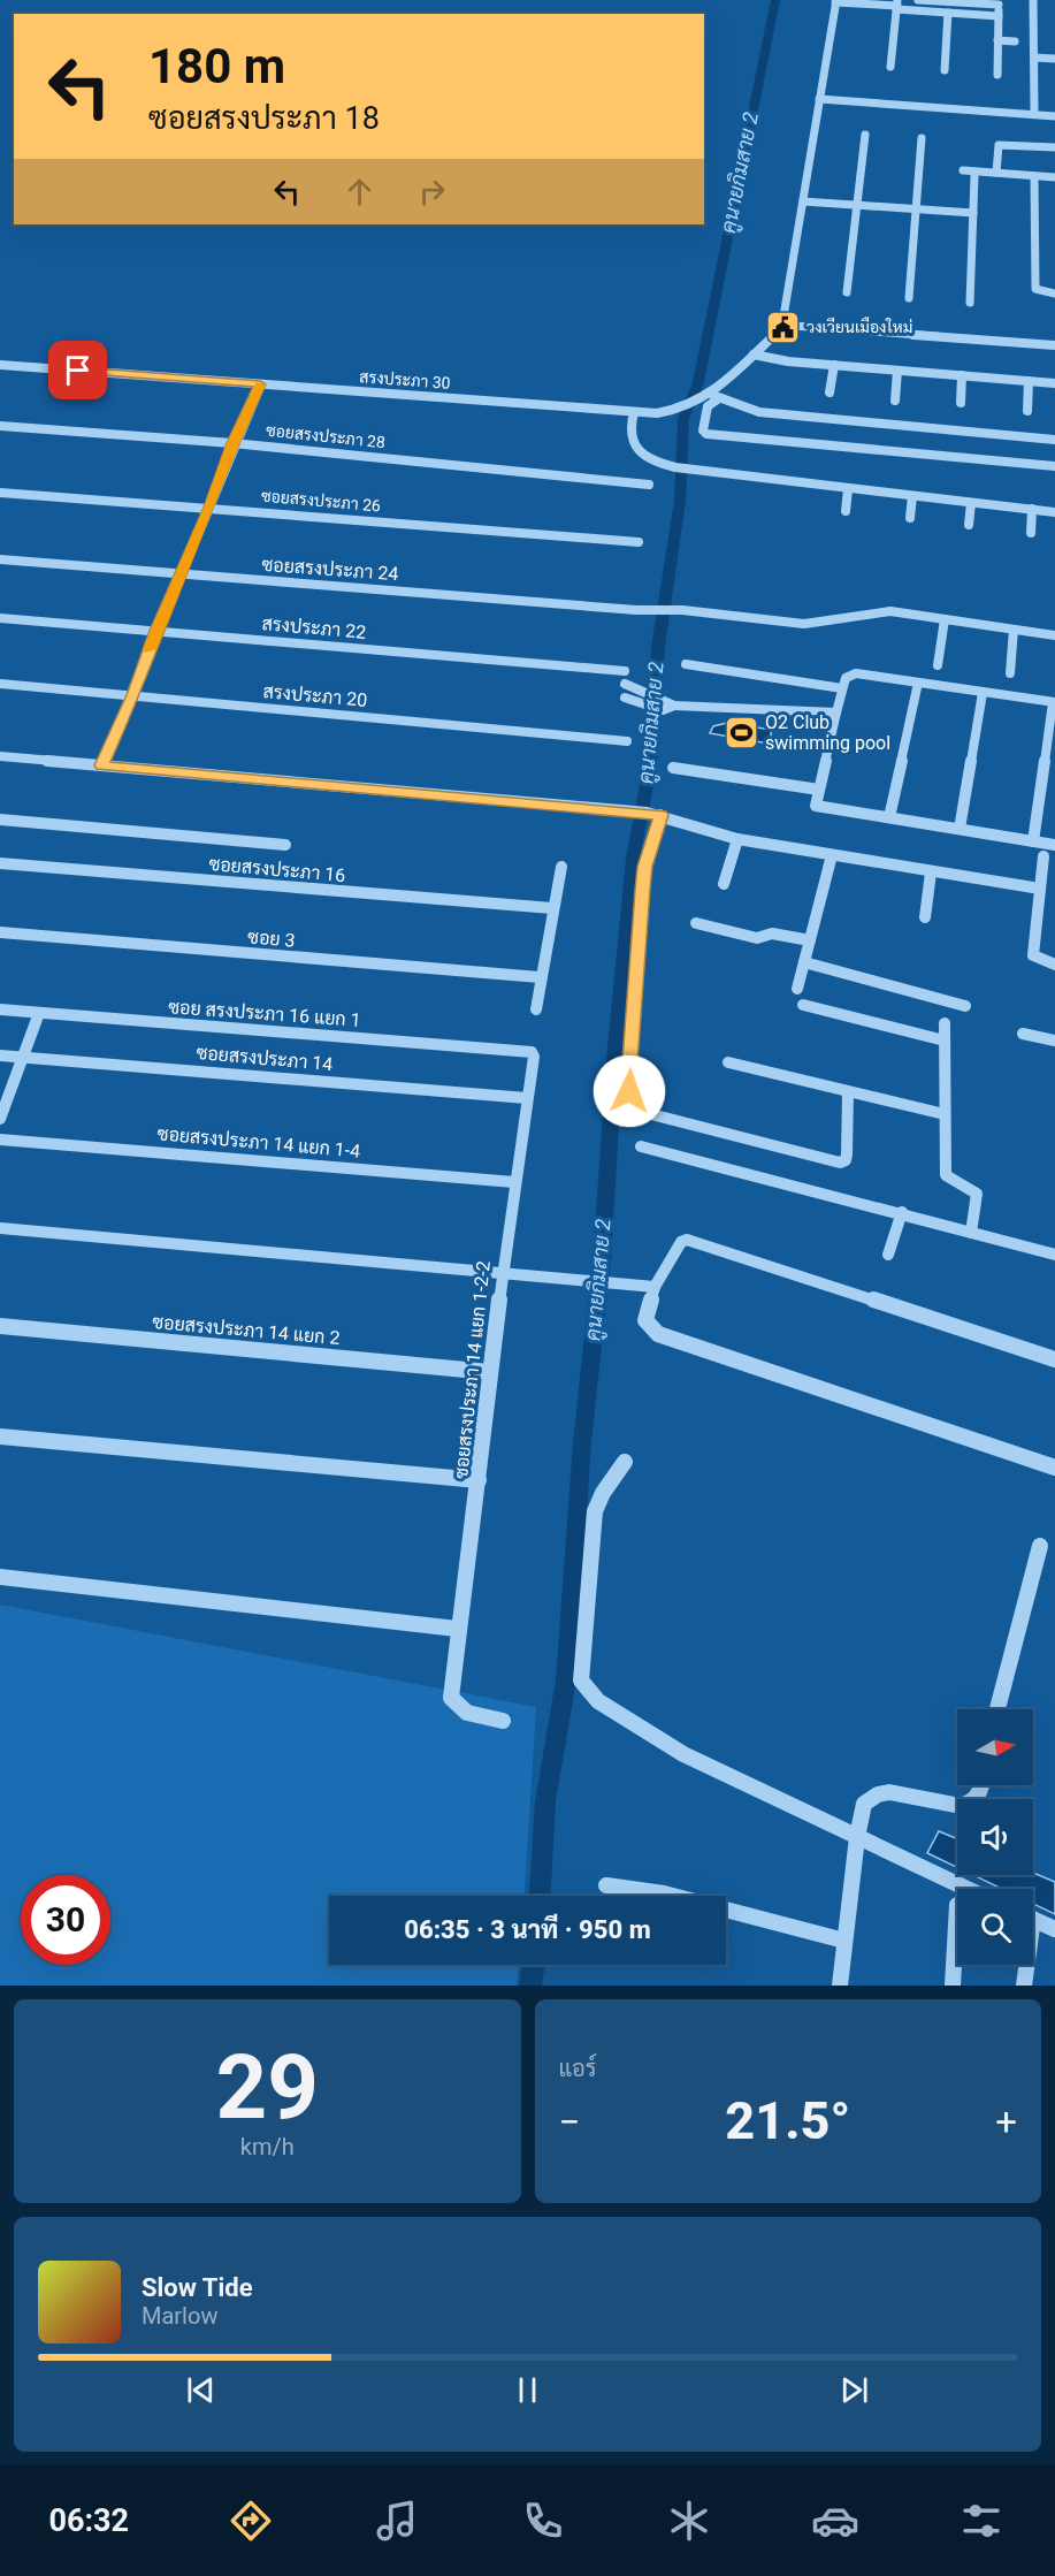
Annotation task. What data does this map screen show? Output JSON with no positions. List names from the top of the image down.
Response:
{
  "streets": {
    "street": [
      "สรงประภา 30",
      "ซอยสรงประภา 28",
      "ซอยสรงประภา 26",
      "ซอยสรงประภา 24",
      "สรงประภา 22",
      "สรงประภา 20",
      "ซอยสรงประภา 16",
      "ซอย 3",
      "ซอย สรงประภา 16 แยก 1",
      "ซอยสรงประภา 14",
      "ซอยสรงประภา 14 แยก 1-4",
      "ซอยสรงประภา 14 แยก 2",
      "ซอยสรงประภา 14 แยก 1-2-2"
    ]
  },
  "crossings": [
    ["ซอย สรงประภา 16 แยก 1", "ซอยสรงประภา 14 แยก 1-2-2"],
    ["ซอยสรงประภา 14", "ซอยสรงประภา 14 แยก 1-2-2"],
    ["ซอยสรงประภา 14 แยก 1-4", "ซอยสรงประภา 14 แยก 1-2-2"],
    ["ซอยสรงประภา 14 แยก 2", "ซอยสรงประภา 14 แยก 1-2-2"]
  ],
  "water": ["คูนายกิมสาย 2"],
  "places": {
    "public building": ["วงเวียนเมืองใหม่"],
    "sports": ["O2 Club swimming pool"]
  },
  "north": "right",
  "page": {
    "turn": ["180 m", "ซอยสรงประภา 18"],
    "limit": "30",
    "trip": "06:35 · 3 นาที · 950 m",
    "tile": [
      ["29", "km/h"],
      "แอร์"
    ],
    "heat": ["−", "21.5°", "+"],
    "song": ["Slow Tide", "Marlow"],
    "tabs": "06:32"
  }
}
